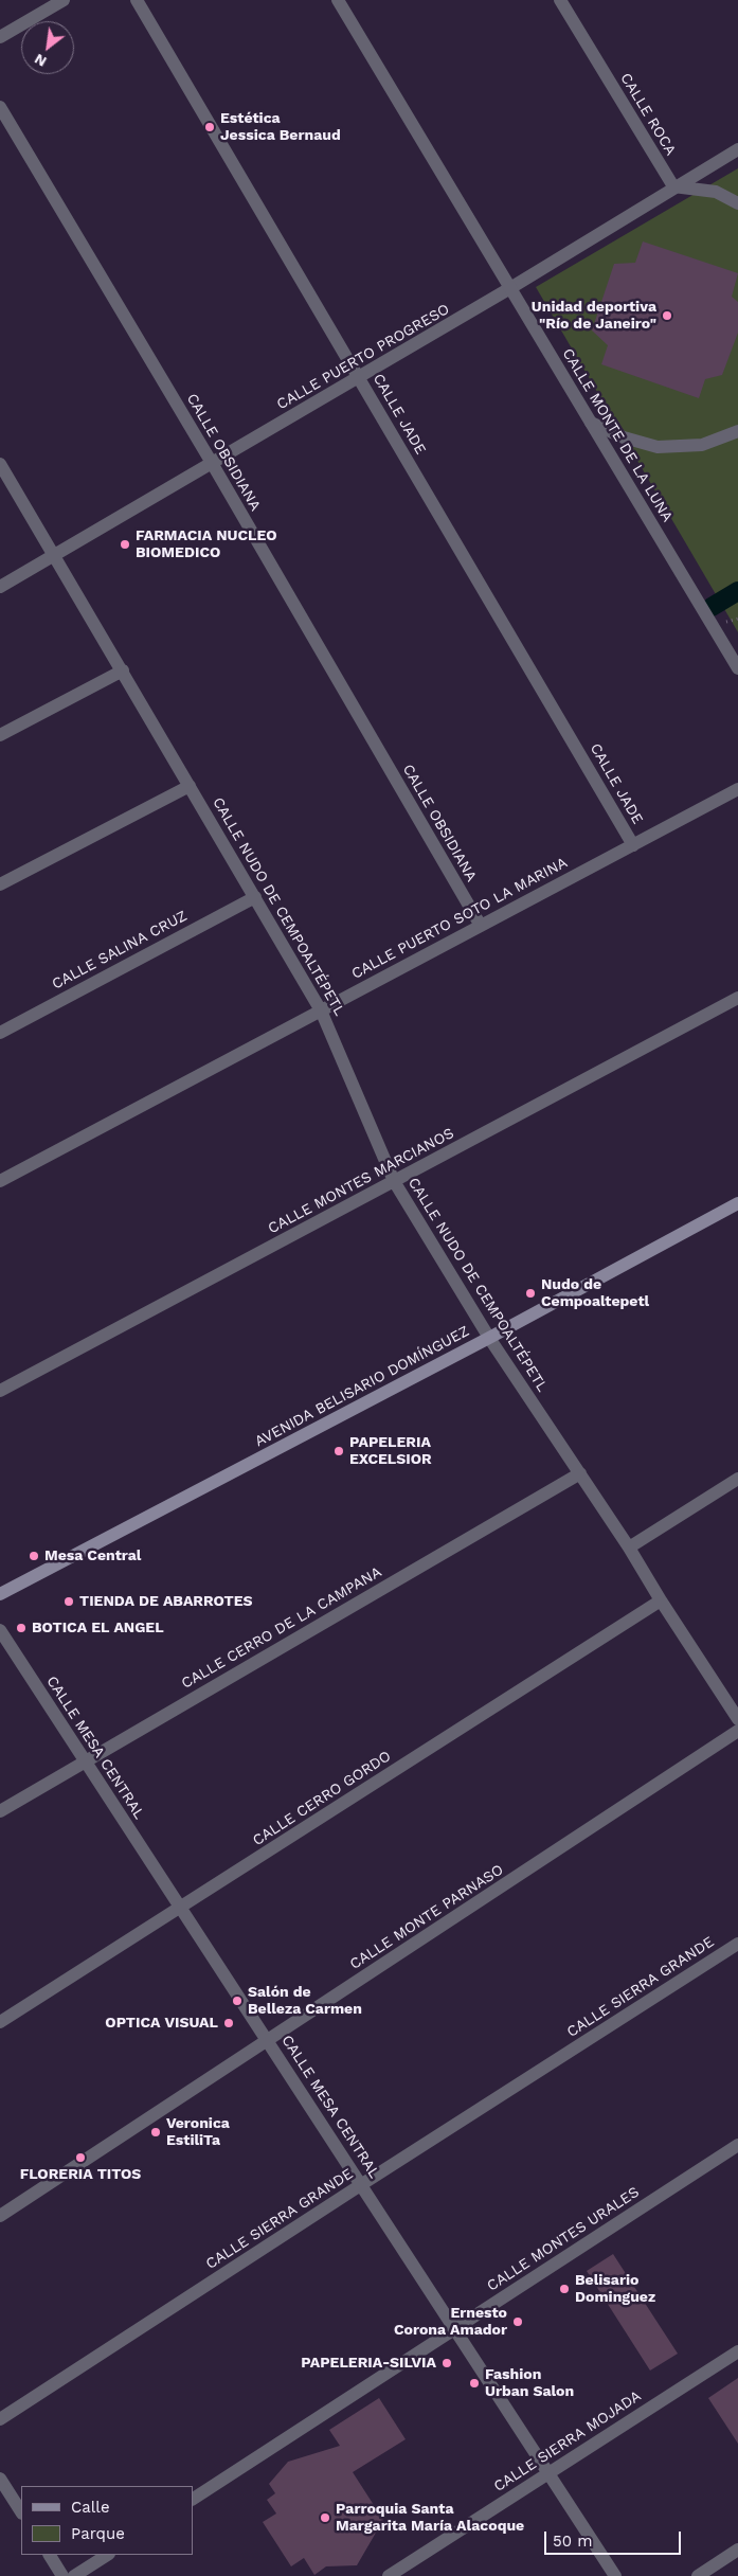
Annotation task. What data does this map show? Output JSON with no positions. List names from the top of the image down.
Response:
{
  "streets": {
    "main road": ["AVENIDA BELISARIO DOMÍNGUEZ"],
    "street": [
      "CALLE ROCA",
      "CALLE PUERTO PROGRESO",
      "CALLE JADE",
      "CALLE MONTE DE LA LUNA",
      "CALLE OBSIDIANA",
      "CALLE NUDO DE CEMPOALTÉPETL",
      "CALLE PUERTO SOTO LA MARINA",
      "CALLE SALINA CRUZ",
      "CALLE MONTES MARCIANOS",
      "CALLE CERRO DE LA CAMPANA",
      "CALLE MESA CENTRAL",
      "CALLE CERRO GORDO",
      "CALLE MONTE PARNASO",
      "CALLE SIERRA GRANDE",
      "CALLE MONTES URALES",
      "CALLE SIERRA MOJADA"
    ]
  },
  "crossings": [
    ["CALLE ROCA", "CALLE PUERTO PROGRESO"],
    ["CALLE PUERTO PROGRESO", "CALLE JADE"],
    ["CALLE PUERTO PROGRESO", "CALLE MONTE DE LA LUNA"],
    ["CALLE PUERTO PROGRESO", "CALLE OBSIDIANA"],
    ["CALLE PUERTO PROGRESO", "CALLE NUDO DE CEMPOALTÉPETL"],
    ["CALLE JADE", "CALLE PUERTO SOTO LA MARINA"],
    ["CALLE OBSIDIANA", "CALLE PUERTO SOTO LA MARINA"],
    ["CALLE NUDO DE CEMPOALTÉPETL", "CALLE PUERTO SOTO LA MARINA"],
    ["CALLE NUDO DE CEMPOALTÉPETL", "CALLE SALINA CRUZ"],
    ["CALLE NUDO DE CEMPOALTÉPETL", "CALLE MONTES MARCIANOS"],
    ["CALLE NUDO DE CEMPOALTÉPETL", "AVENIDA BELISARIO DOMÍNGUEZ"],
    ["CALLE NUDO DE CEMPOALTÉPETL", "CALLE CERRO DE LA CAMPANA"],
    ["CALLE NUDO DE CEMPOALTÉPETL", "CALLE CERRO GORDO"],
    ["CALLE CERRO DE LA CAMPANA", "CALLE MESA CENTRAL"],
    ["CALLE MESA CENTRAL", "CALLE CERRO GORDO"],
    ["CALLE MESA CENTRAL", "CALLE MONTE PARNASO"],
    ["CALLE MESA CENTRAL", "CALLE SIERRA GRANDE"],
    ["CALLE MESA CENTRAL", "CALLE MONTES URALES"],
    ["CALLE MESA CENTRAL", "CALLE SIERRA MOJADA"]
  ],
  "places": [
    "Estética Jessica Bernaud",
    "Unidad deportiva \"Río de Janeiro\"",
    "FARMACIA NUCLEO BIOMEDICO",
    "Nudo de Cempoaltepetl",
    "PAPELERIA EXCELSIOR",
    "Mesa Central",
    "TIENDA DE ABARROTES",
    "BOTICA EL ANGEL",
    "Salón de Belleza Carmen",
    "OPTICA VISUAL",
    "Veronica EstiliTa",
    "FLORERIA TITOS",
    "Belisario Dominguez",
    "Ernesto Corona Amador",
    "PAPELERIA-SILVIA",
    "Fashion Urban Salon",
    "Parroquia Santa Margarita María Alacoque"
  ],
  "legend": ["Calle", "Parque"],
  "scale_bar": "50 m",
  "north": "bottom left"
}
